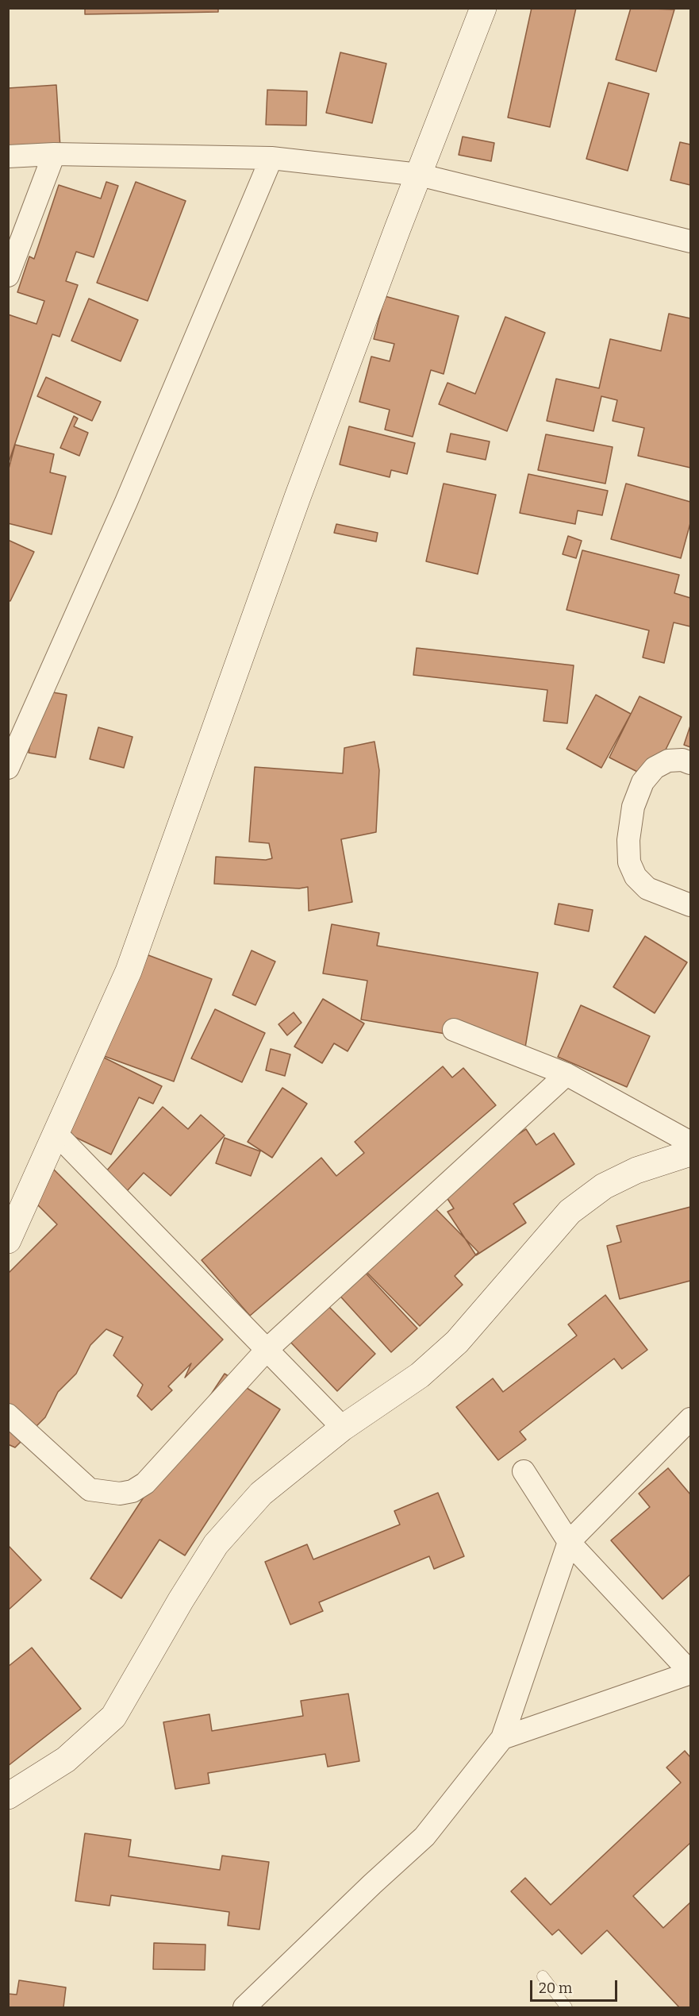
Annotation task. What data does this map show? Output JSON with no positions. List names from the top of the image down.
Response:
{
  "scale_bar": "20 m"
}
